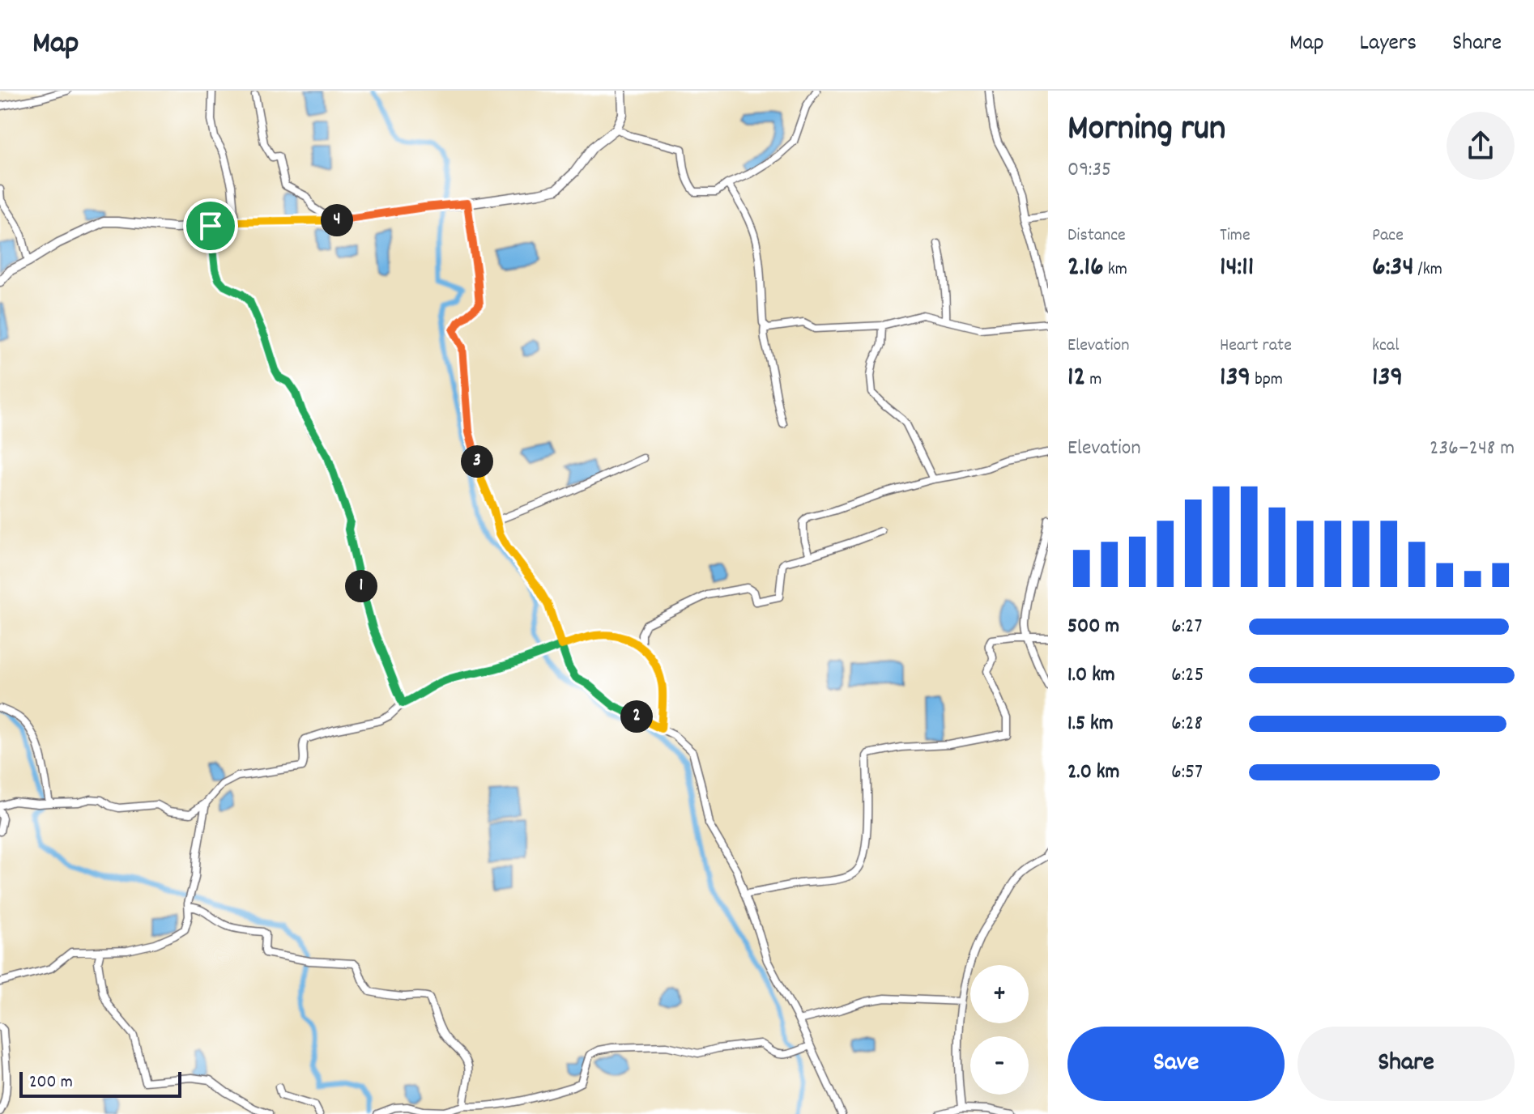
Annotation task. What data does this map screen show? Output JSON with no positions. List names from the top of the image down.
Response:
{
  "scale_bar": "200 m",
  "page": {
    "header": "Map",
    "nav": ["Map", "Layers", "Share"],
    "heading": ["Morning run", "09:35"],
    "stats": [
      ["Distance", "2.16 km"],
      ["Time", "14:11"],
      ["Pace", "6:34 /km"],
      ["Elevation", "12 m"],
      ["Heart rate", "139 bpm"],
      ["kcal", "139"]
    ],
    "pins": [
      "4",
      "3",
      "1",
      "2"
    ],
    "chart": ["Elevation", "236–248 m"],
    "list": [
      {
        "name": "500 m",
        "note": "6:27"
      },
      {
        "name": "1.0 km",
        "note": "6:25"
      },
      {
        "name": "1.5 km",
        "note": "6:28"
      },
      {
        "name": "2.0 km",
        "note": "6:57"
      }
    ],
    "map_buttons": ["+", "−"],
    "buttons": ["Save", "Share"],
    "scale": "200 m"
  }
}
